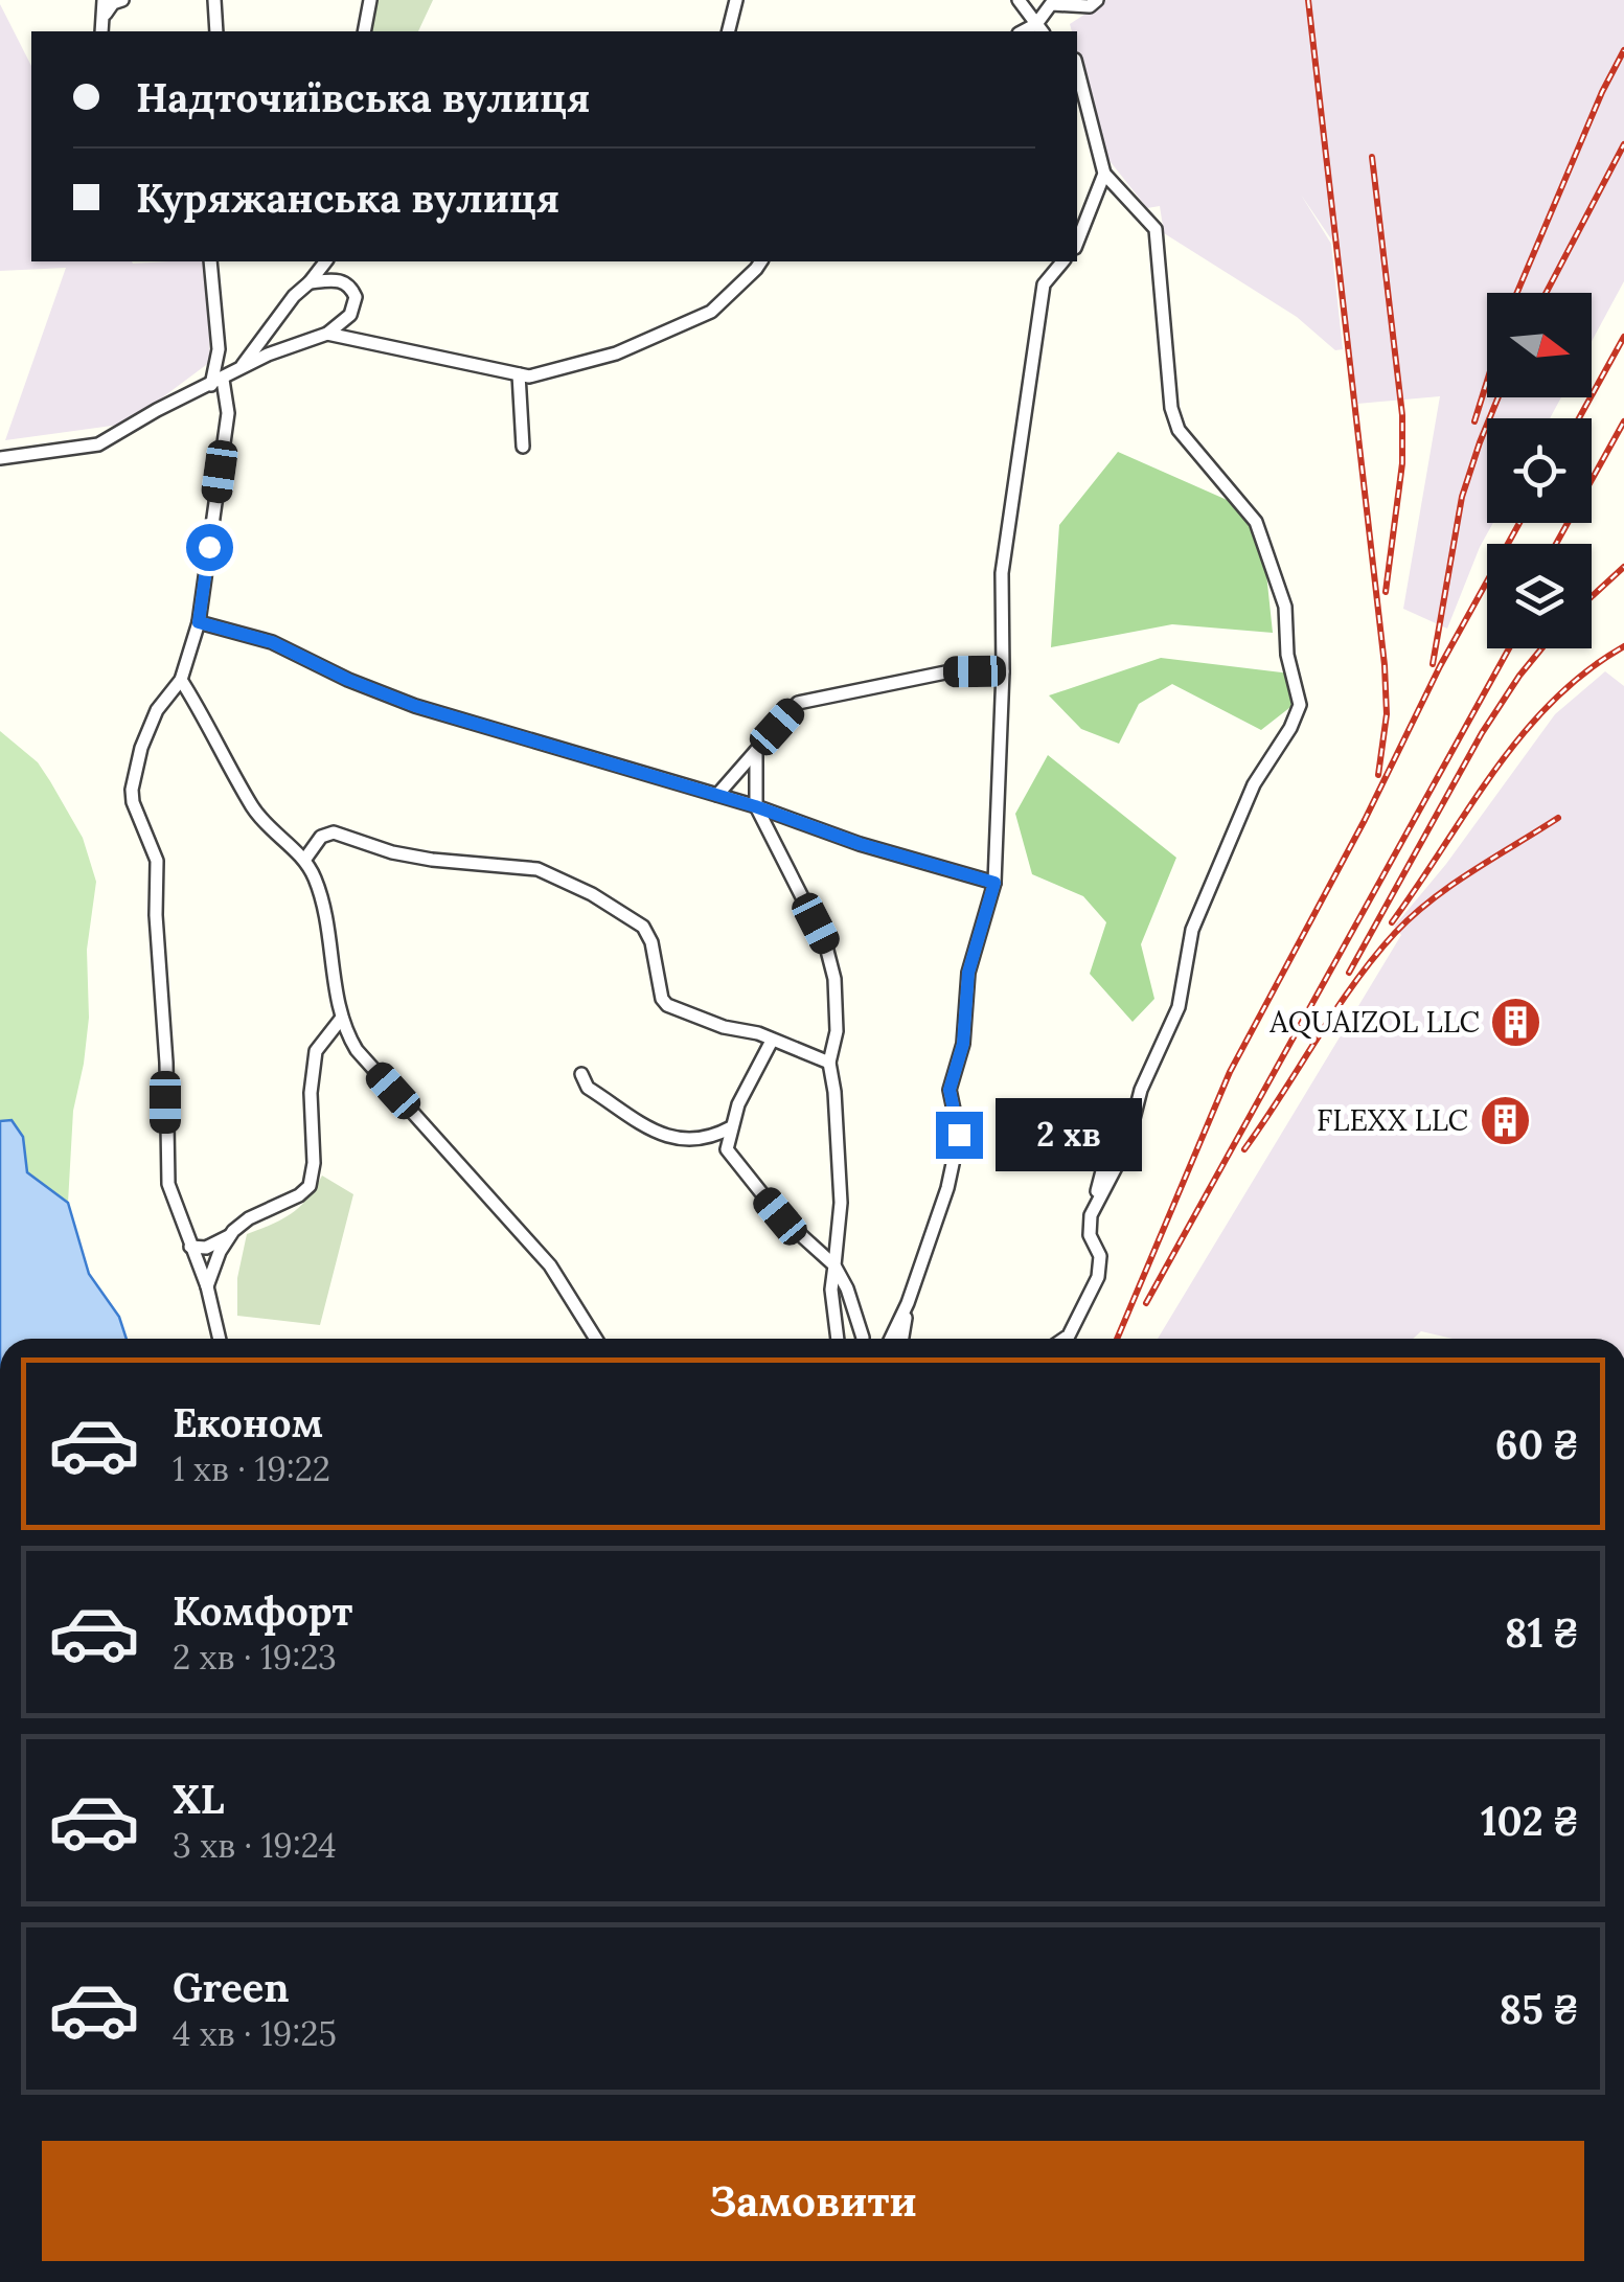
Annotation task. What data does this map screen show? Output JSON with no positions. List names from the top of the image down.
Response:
{
  "places": {
    "building": ["AQUAIZOL LLC", "FLEXX LLC"]
  },
  "north": "right",
  "page": {
    "banner": ["Надточиївська вулиця", "Куряжанська вулиця"],
    "bubble": "2 хв",
    "list": [
      {
        "name": "Економ",
        "note": "1 хв · 19:22",
        "value": "60 ₴"
      },
      {
        "name": "Комфорт",
        "note": "2 хв · 19:23",
        "value": "81 ₴"
      },
      {
        "name": "XL",
        "note": "3 хв · 19:24",
        "value": "102 ₴"
      },
      {
        "name": "Green",
        "note": "4 хв · 19:25",
        "value": "85 ₴"
      }
    ],
    "buttons": "Замовити"
  }
}
